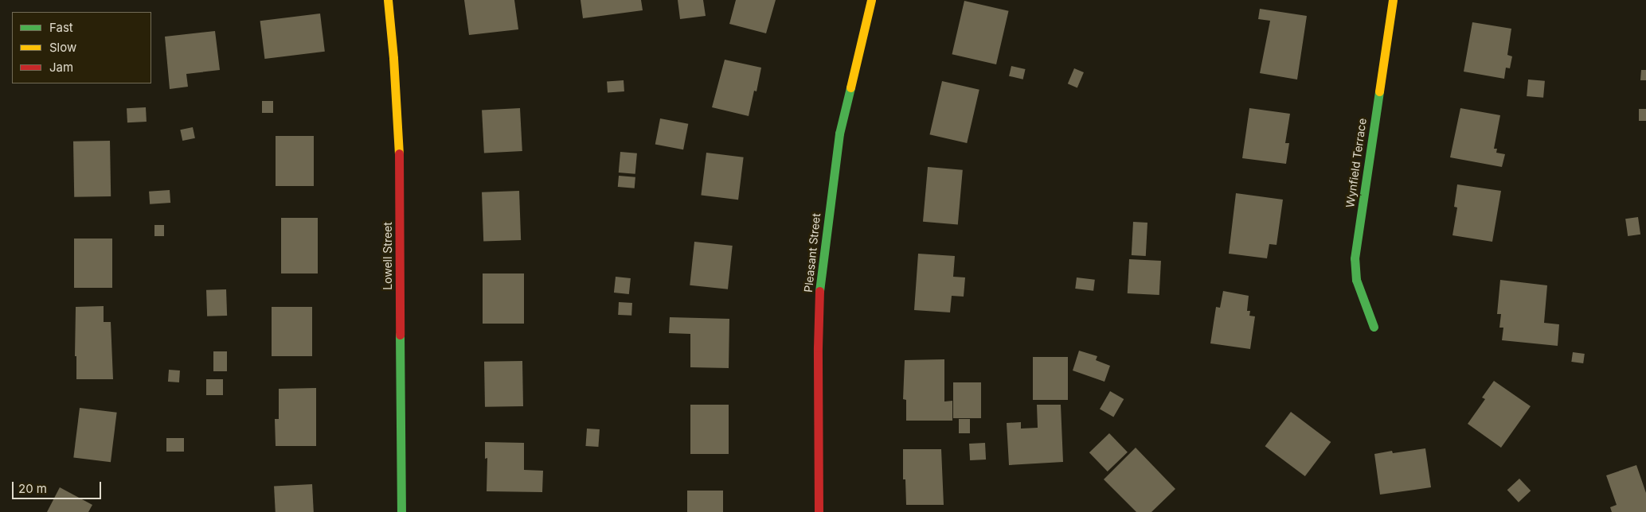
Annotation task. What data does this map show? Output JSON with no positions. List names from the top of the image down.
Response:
{
  "streets": {
    "street": ["Wynfield Terrace", "Pleasant Street", "Lowell Street"]
  },
  "legend": ["Fast", "Slow", "Jam"],
  "scale_bar": "20 m"
}
